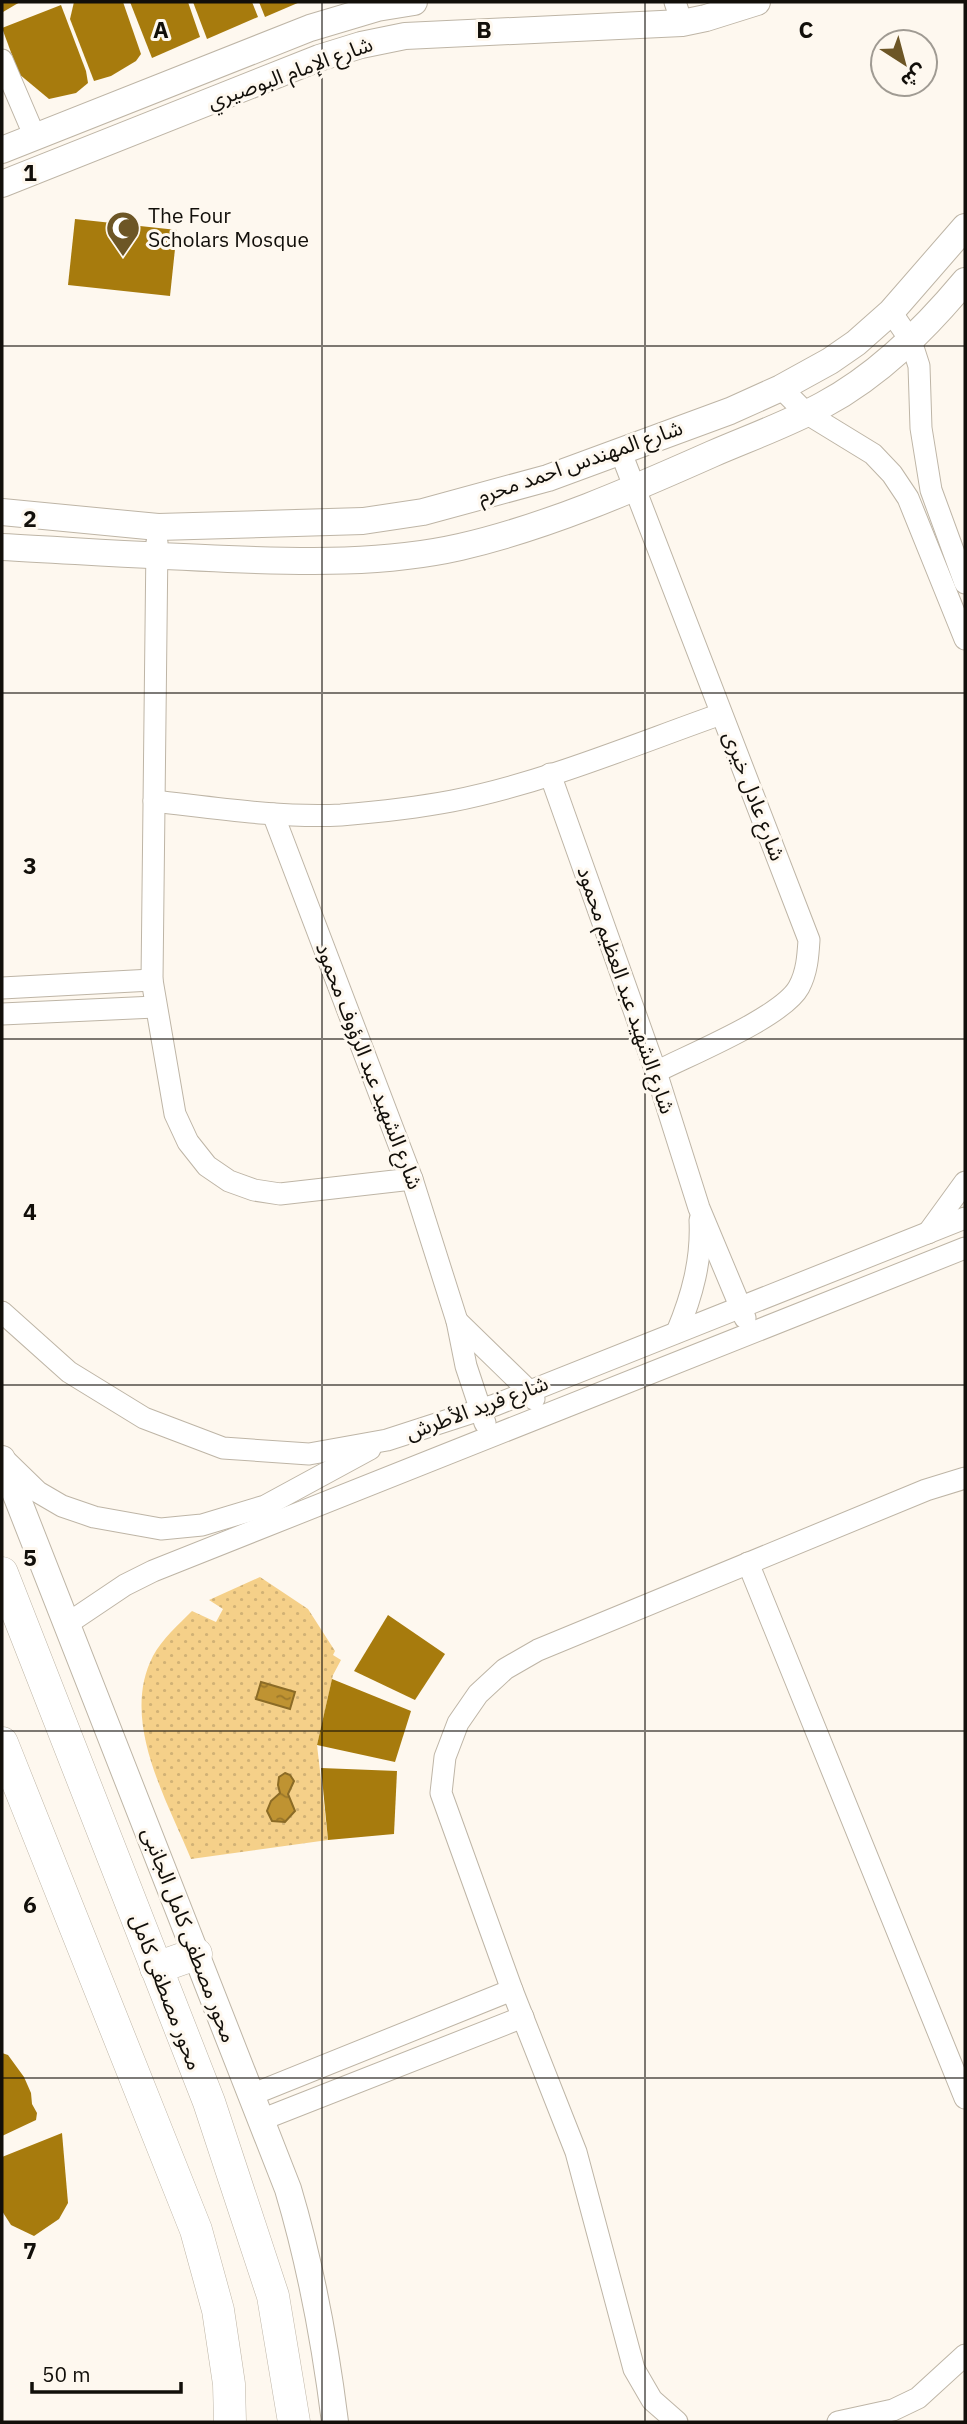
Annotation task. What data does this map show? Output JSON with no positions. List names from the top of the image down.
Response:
{
  "streets": {
    "main road": ["محور مصطفى كامل"],
    "street": [
      "شارع الإمام البوصيري",
      "شارع المهندس احمد محرم",
      "شارع عادل خيرى",
      "شارع الشهيد عبد العظيم محمود",
      "شارع الشهيد عبد الرؤوف محمود",
      "شارع فريد الأطرش",
      "محور مصطفى كامل الجانبى"
    ]
  },
  "crossings": [
    ["شارع المهندس احمد محرم", "شارع عادل خيرى"],
    ["شارع عادل خيرى", "شارع الشهيد عبد العظيم محمود"],
    ["شارع الشهيد عبد العظيم محمود", "شارع فريد الأطرش"],
    ["شارع الشهيد عبد الرؤوف محمود", "شارع فريد الأطرش"],
    ["شارع فريد الأطرش", "محور مصطفى كامل الجانبى"]
  ],
  "places": {
    "mosque": ["The Four Scholars Mosque"]
  },
  "scale_bar": "50 m",
  "north": "bottom right",
  "grid": {
    "columns": ["A", "B", "C"],
    "rows": [
      "1",
      "2",
      "3",
      "4",
      "5",
      "6",
      "7"
    ]
  }
}
